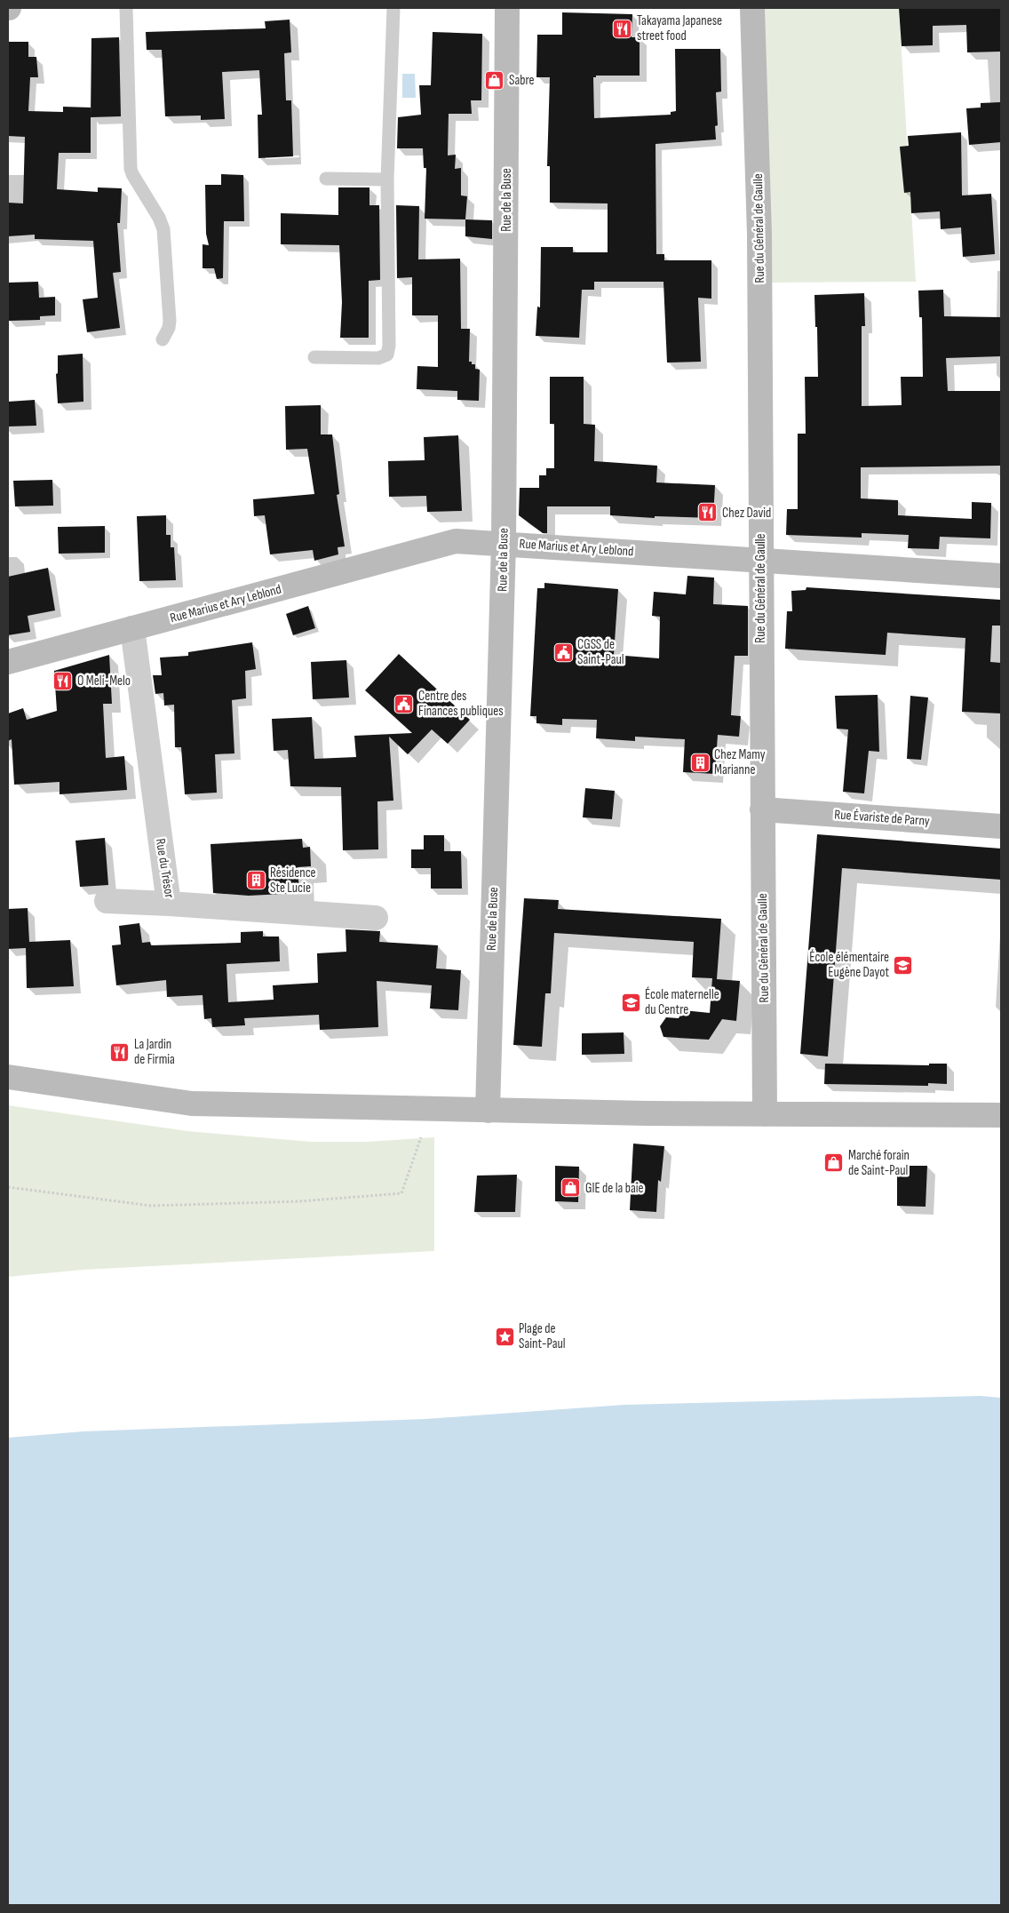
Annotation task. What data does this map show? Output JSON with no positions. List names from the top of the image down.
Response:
{
  "streets": {
    "street": [
      "Rue de la Buse",
      "Rue du Général de Gaulle",
      "Rue Marius et Ary Leblond",
      "Rue Évariste de Parny",
      "Rue du Trésor"
    ]
  },
  "crossings": [
    ["Rue de la Buse", "Rue Marius et Ary Leblond"],
    ["Rue du Général de Gaulle", "Rue Marius et Ary Leblond"],
    ["Rue du Général de Gaulle", "Rue Évariste de Parny"],
    ["Rue Marius et Ary Leblond", "Rue du Trésor"]
  ],
  "places": {
    "restaurant": [
      "Takayama Japanese street food",
      "Chez David",
      "O Meli-Melo",
      "La Jardin de Firmia"
    ],
    "shop": ["Sabre", "Marché forain de Saint-Paul", "GIE de la baie"],
    "public building": ["CGSS de Saint-Paul", "Centre des Finances publiques"],
    "building": ["Chez Mamy Marianne", "Résidence Ste Lucie"],
    "school or university": ["École élémentaire Eugène Dayot", "École maternelle du Centre"],
    "place": ["Plage de Saint-Paul"]
  }
}
